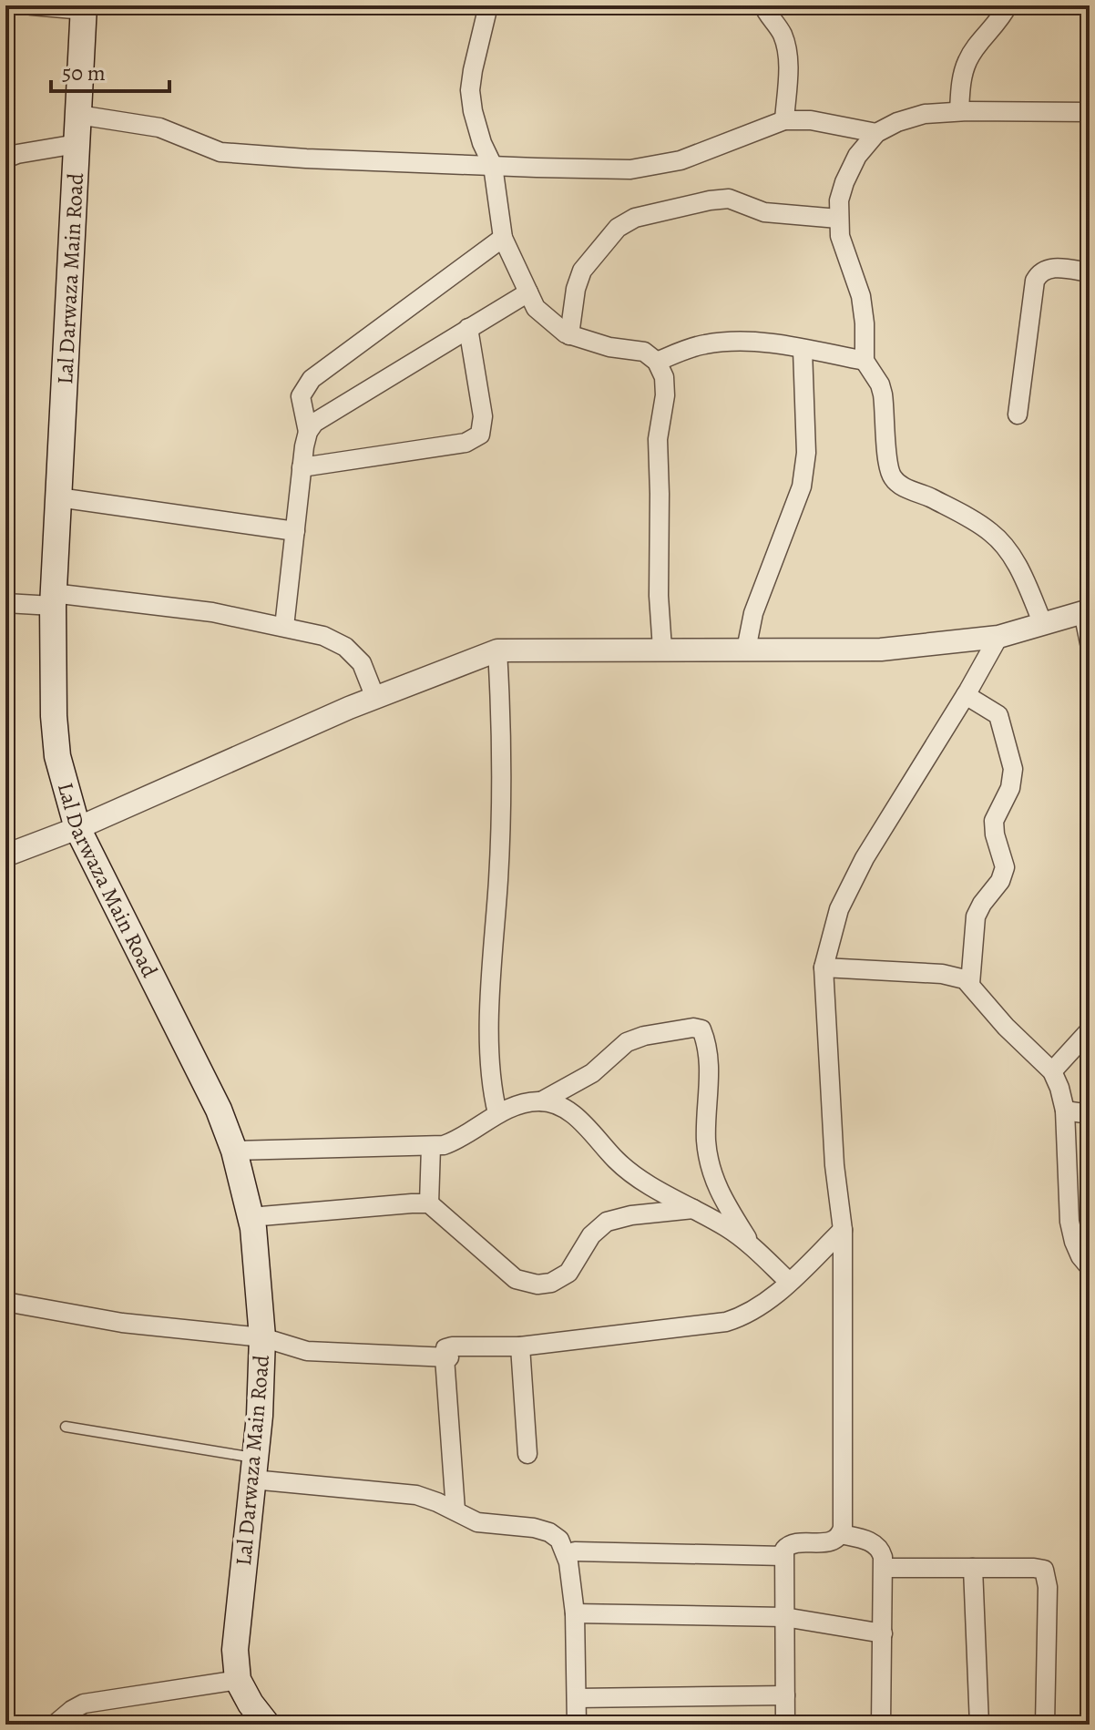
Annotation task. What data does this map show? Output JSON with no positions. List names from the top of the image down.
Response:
{
  "streets": {
    "main road": ["Lal Darwaza Main Road"]
  },
  "scale_bar": "50 m"
}
